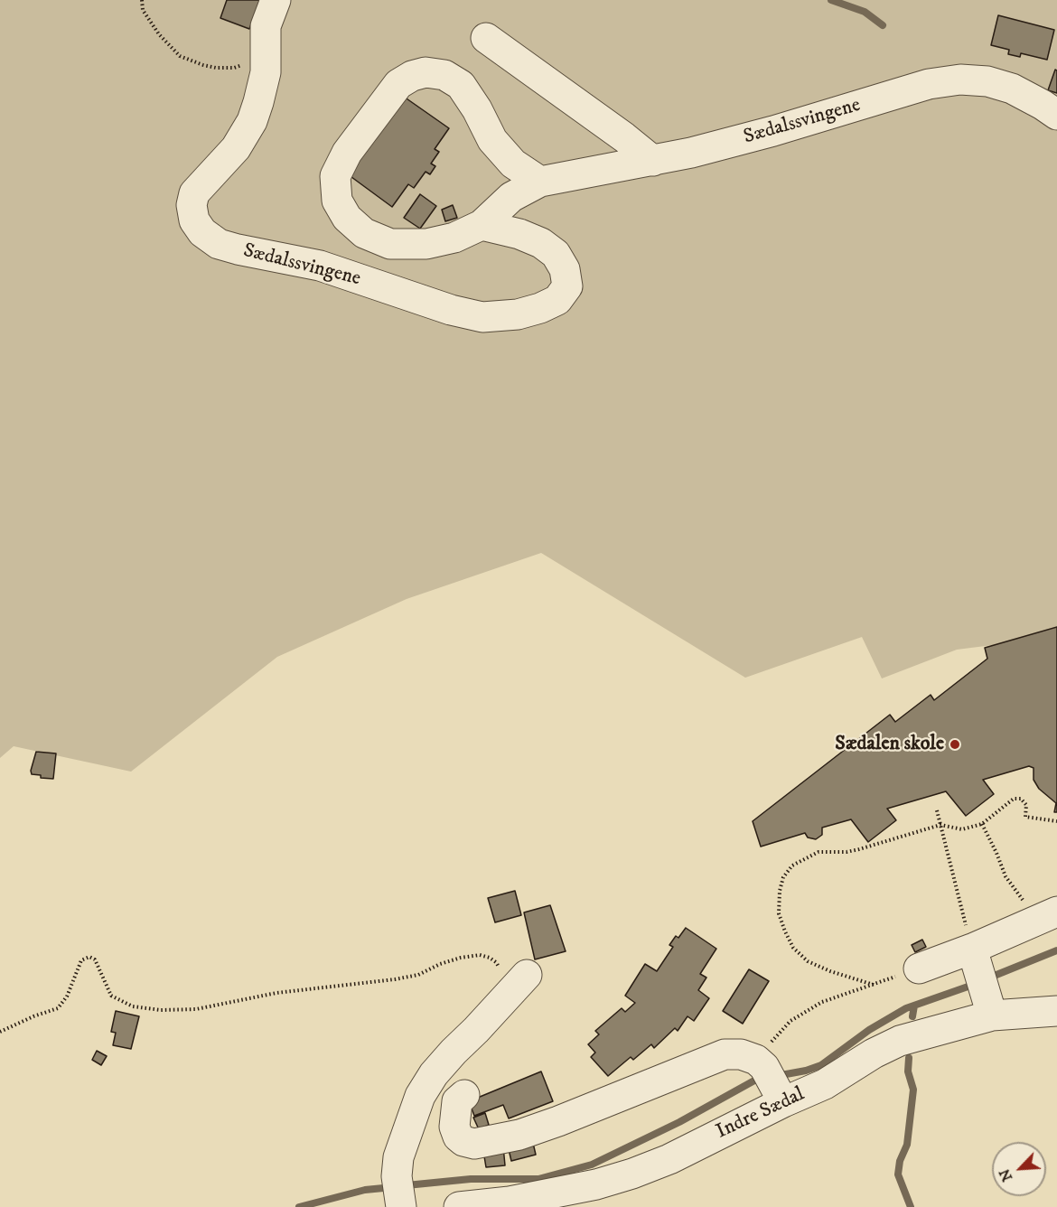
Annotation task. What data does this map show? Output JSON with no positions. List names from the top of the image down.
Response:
{
  "streets": {
    "street": ["Sædalssvingene", "Indre Sædal"]
  },
  "places": ["Sædalen skole"],
  "north": "bottom left"
}
